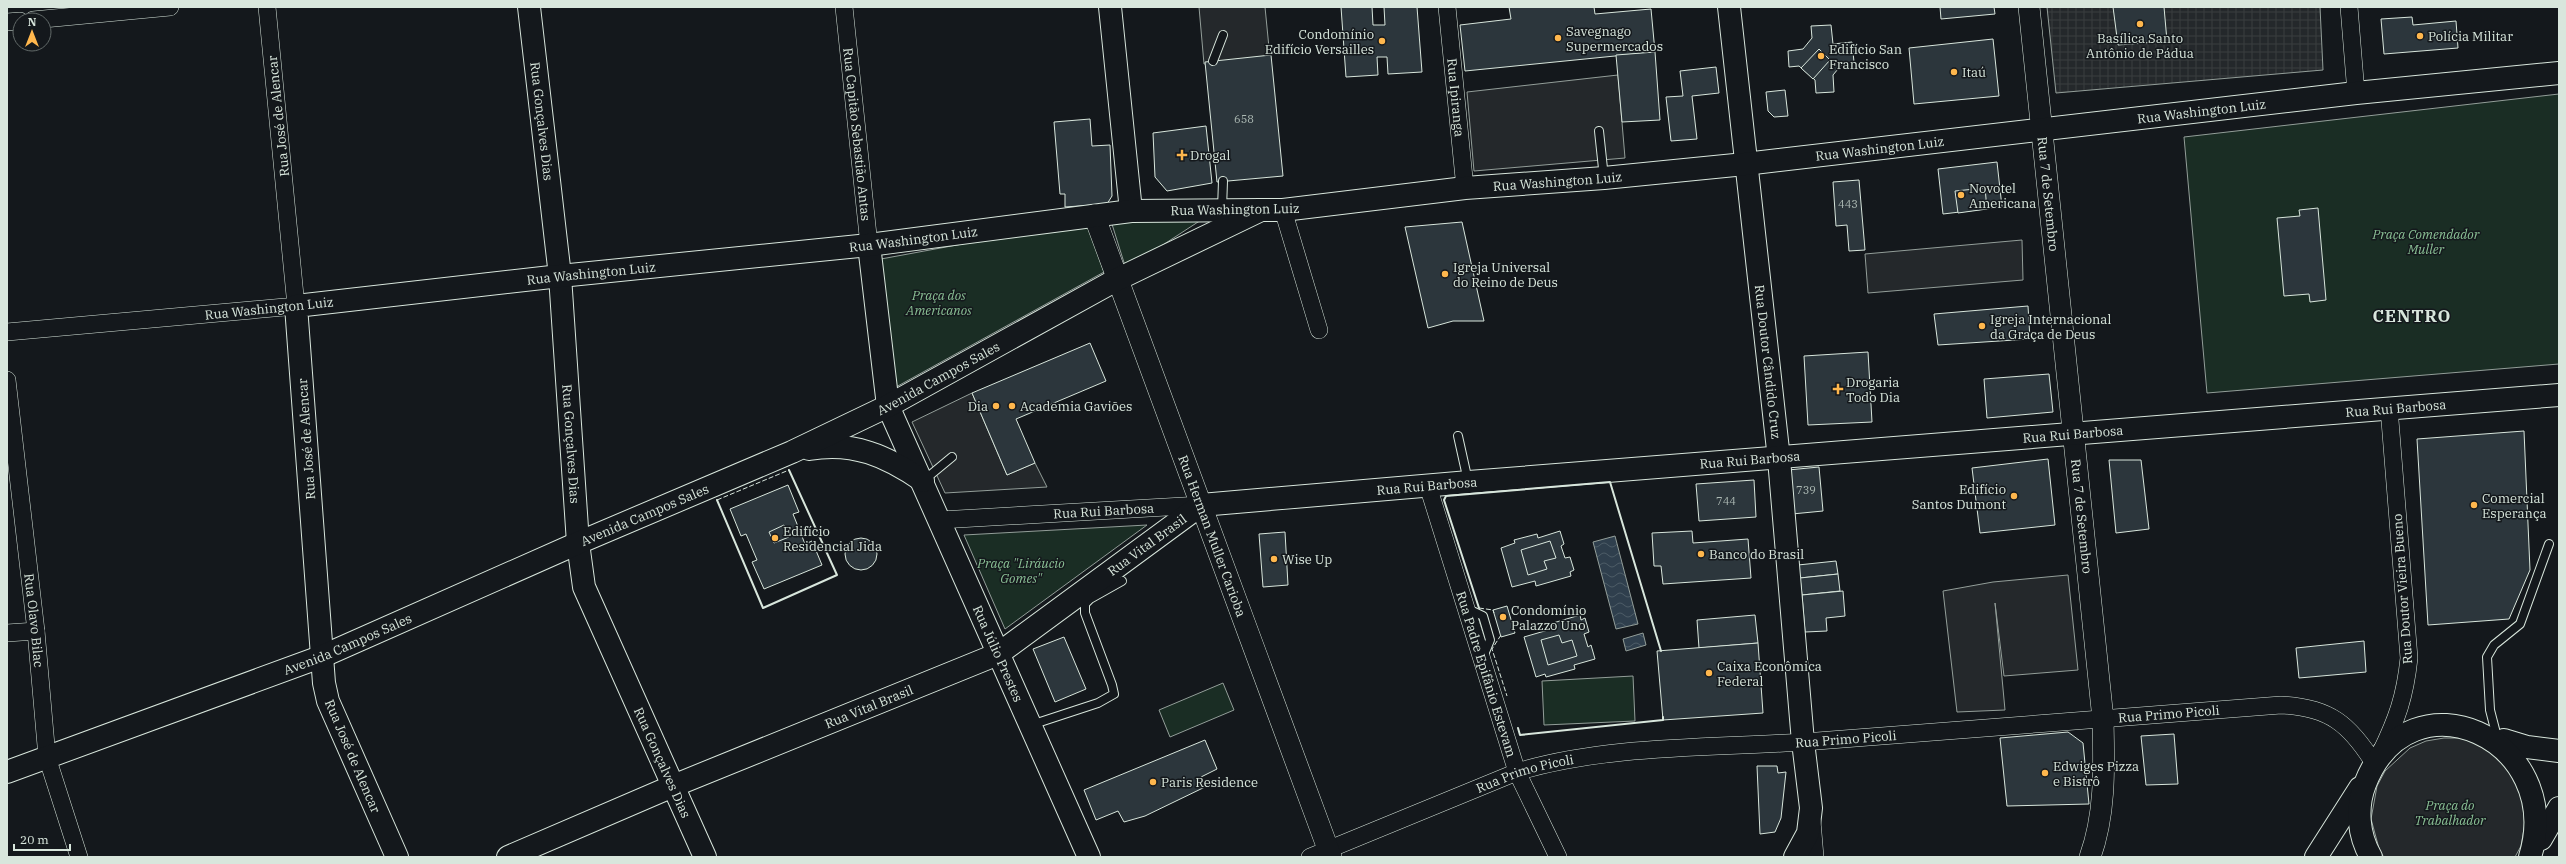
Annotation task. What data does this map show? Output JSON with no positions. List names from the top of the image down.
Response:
{
  "streets": {
    "main road": [
      "Rua Washington Luiz",
      "Rua José de Alencar",
      "Rua Gonçalves Dias",
      "Rua Capitão Sebastião Antas",
      "Rua Doutor Cândido Cruz",
      "Avenida Campos Sales",
      "Rua Rui Barbosa",
      "Rua Vital Brasil",
      "Rua Júlio Prestes"
    ],
    "street": [
      "Rua Ipiranga",
      "Rua 7 de Setembro",
      "Rua Herman Muller Carioba",
      "Rua Doutor Vieira Bueno",
      "Rua Olavo Bilac",
      "Rua Padre Epifânio Estevam",
      "Rua Primo Picoli"
    ]
  },
  "crossings": [
    ["Rua Ipiranga", "Rua Washington Luiz"],
    ["Rua Washington Luiz", "Rua José de Alencar"],
    ["Rua Washington Luiz", "Rua Gonçalves Dias"],
    ["Rua Washington Luiz", "Rua Capitão Sebastião Antas"],
    ["Rua Washington Luiz", "Rua 7 de Setembro"],
    ["Rua Washington Luiz", "Rua Doutor Cândido Cruz"],
    ["Rua Washington Luiz", "Avenida Campos Sales"],
    ["Rua Washington Luiz", "Rua Herman Muller Carioba"],
    ["Rua José de Alencar", "Avenida Campos Sales"],
    ["Rua Gonçalves Dias", "Avenida Campos Sales"],
    ["Rua Gonçalves Dias", "Rua Vital Brasil"],
    ["Rua Capitão Sebastião Antas", "Avenida Campos Sales"],
    ["Rua Capitão Sebastião Antas", "Rua Júlio Prestes"],
    ["Rua 7 de Setembro", "Rua Rui Barbosa"],
    ["Rua 7 de Setembro", "Rua Primo Picoli"],
    ["Rua Doutor Cândido Cruz", "Rua Rui Barbosa"],
    ["Rua Doutor Cândido Cruz", "Rua Primo Picoli"],
    ["Avenida Campos Sales", "Rua Herman Muller Carioba"],
    ["Avenida Campos Sales", "Rua Olavo Bilac"],
    ["Avenida Campos Sales", "Rua Júlio Prestes"],
    ["Rua Rui Barbosa", "Rua Herman Muller Carioba"],
    ["Rua Rui Barbosa", "Rua Vital Brasil"],
    ["Rua Rui Barbosa", "Rua Doutor Vieira Bueno"],
    ["Rua Rui Barbosa", "Rua Júlio Prestes"],
    ["Rua Rui Barbosa", "Rua Padre Epifânio Estevam"],
    ["Rua Herman Muller Carioba", "Rua Vital Brasil"],
    ["Rua Herman Muller Carioba", "Rua Primo Picoli"],
    ["Rua Vital Brasil", "Rua Júlio Prestes"],
    ["Rua Doutor Vieira Bueno", "Rua Primo Picoli"],
    ["Rua Padre Epifânio Estevam", "Rua Primo Picoli"]
  ],
  "districts": ["CENTRO"],
  "parks": [
    "Praça Comendador Muller",
    "Praça dos Americanos",
    "Praça \"Liráucio Gomes\"",
    "Praça do Trabalhador"
  ],
  "places": {
    "other": [
      "Basílica Santo Antônio de Pádua",
      "Polícia Militar",
      "Savegnago Supermercados",
      "Condomínio Edifício Versailles",
      "Edifício San Francisco",
      "Itaú",
      "Novotel Americana",
      "Igreja Universal do Reino de Deus",
      "Igreja Internacional da Graça de Deus",
      "Dia",
      "Academia Gaviões",
      "Edifício Santos Dumont",
      "Comercial Esperança",
      "Edifício Residencial Jida",
      "Banco do Brasil",
      "Wise Up",
      "Condomínio Palazzo Uno",
      "Caixa Econômica Federal",
      "Edwiges Pizza e Bistrô",
      "Paris Residence"
    ],
    "health": ["Drogal", "Drogaria Todo Dia"]
  },
  "house_numbers": [
    "658",
    "443",
    "739",
    "744"
  ],
  "scale_bar": "20 m",
  "north": "top"
}
